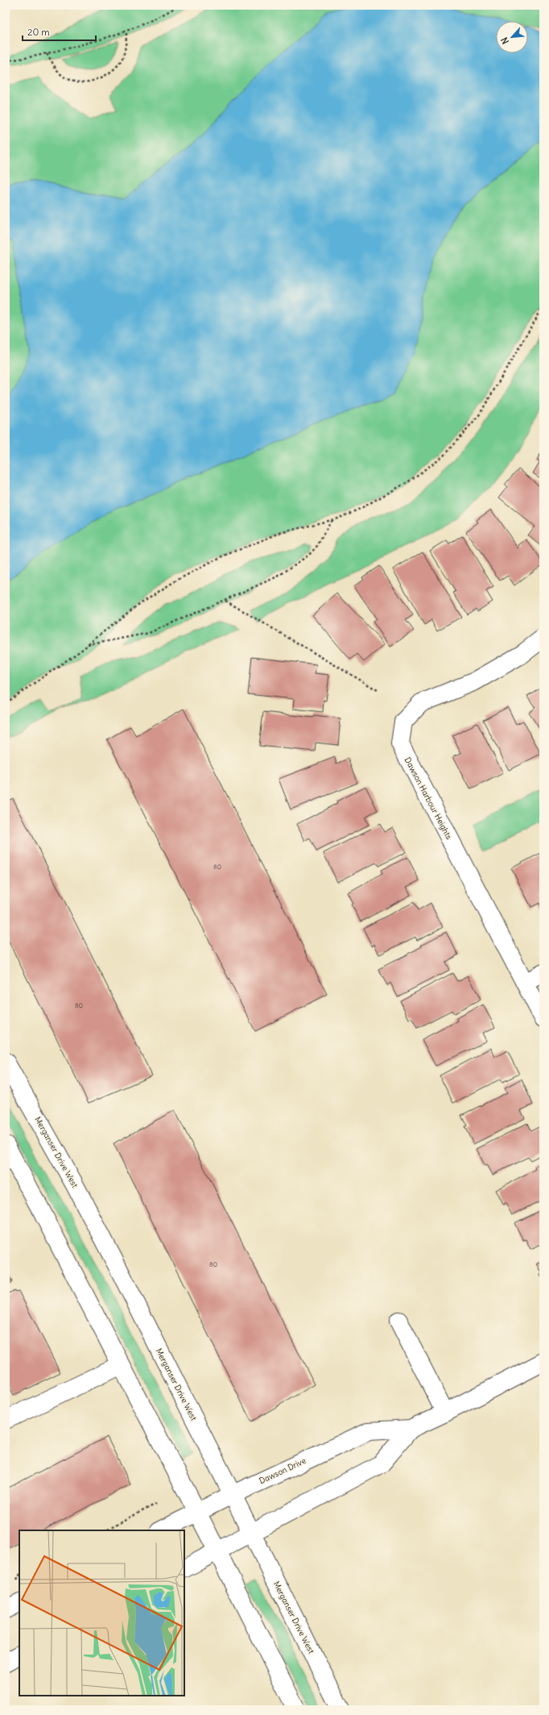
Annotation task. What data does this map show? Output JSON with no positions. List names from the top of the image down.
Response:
{
  "streets": {
    "street": ["Dawson Harbour Heights", "Merganser Drive West", "Dawson Drive"]
  },
  "crossings": [
    ["Merganser Drive West", "Dawson Drive"]
  ],
  "house_numbers": ["80", "80", "80"],
  "scale_bar": "20 m",
  "north": "bottom left"
}
